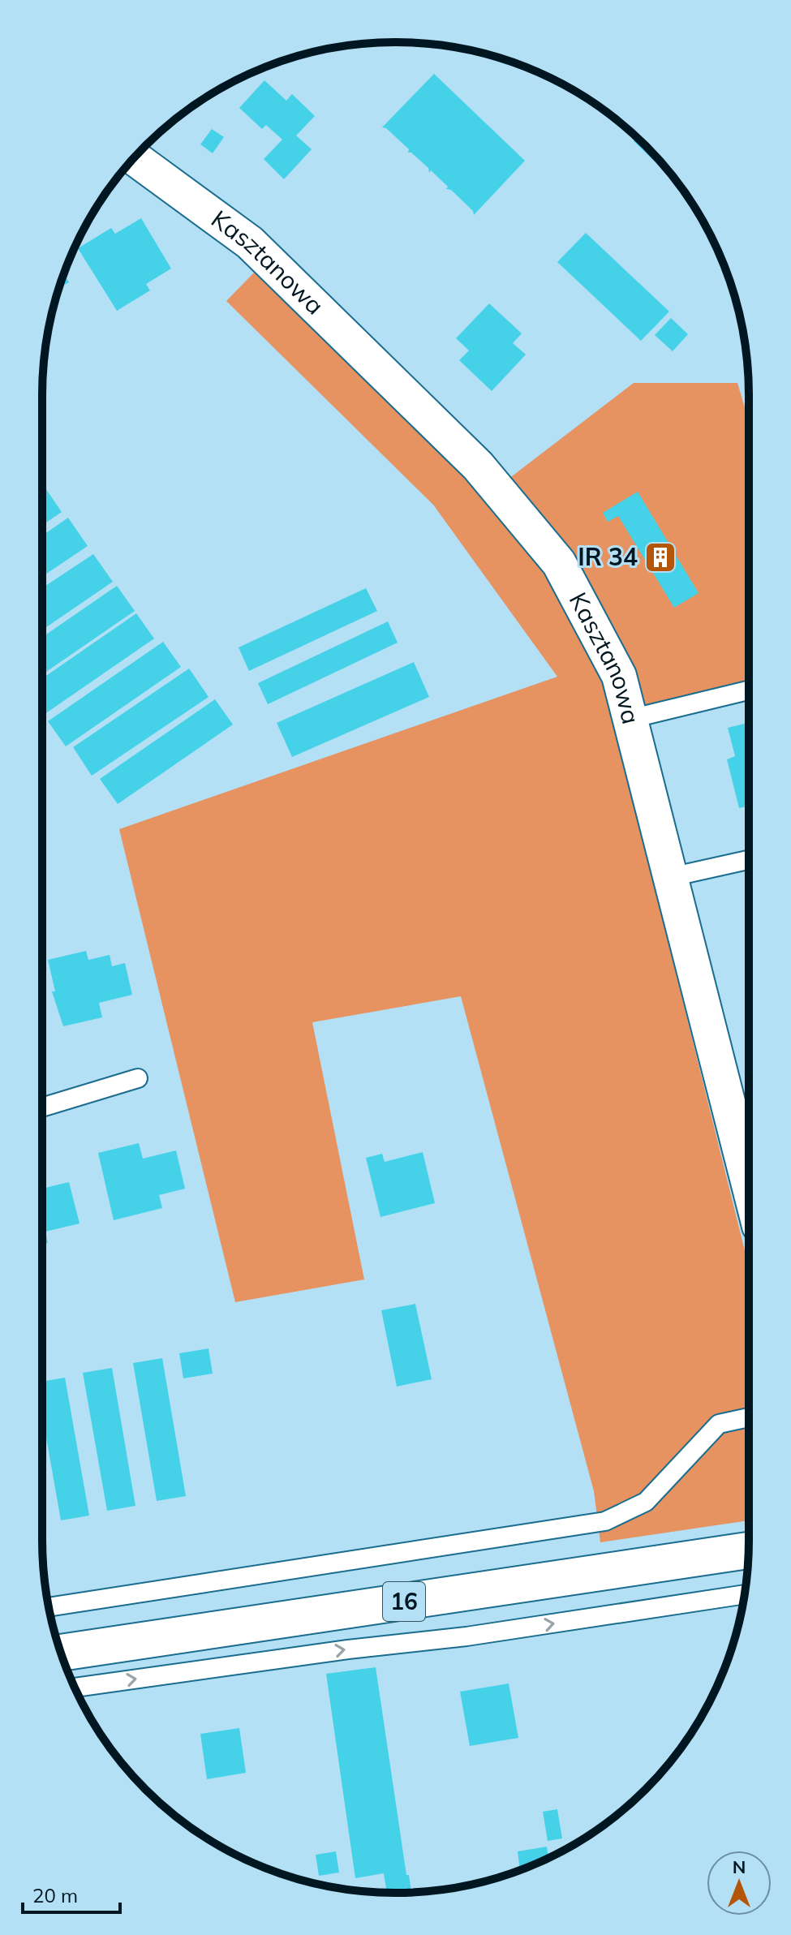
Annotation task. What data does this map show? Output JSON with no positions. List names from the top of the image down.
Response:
{
  "streets": {
    "main road": ["16"],
    "street": ["Kasztanowa"]
  },
  "places": {
    "building": ["IR 34"]
  },
  "scale_bar": "20 m",
  "north": "top"
}
